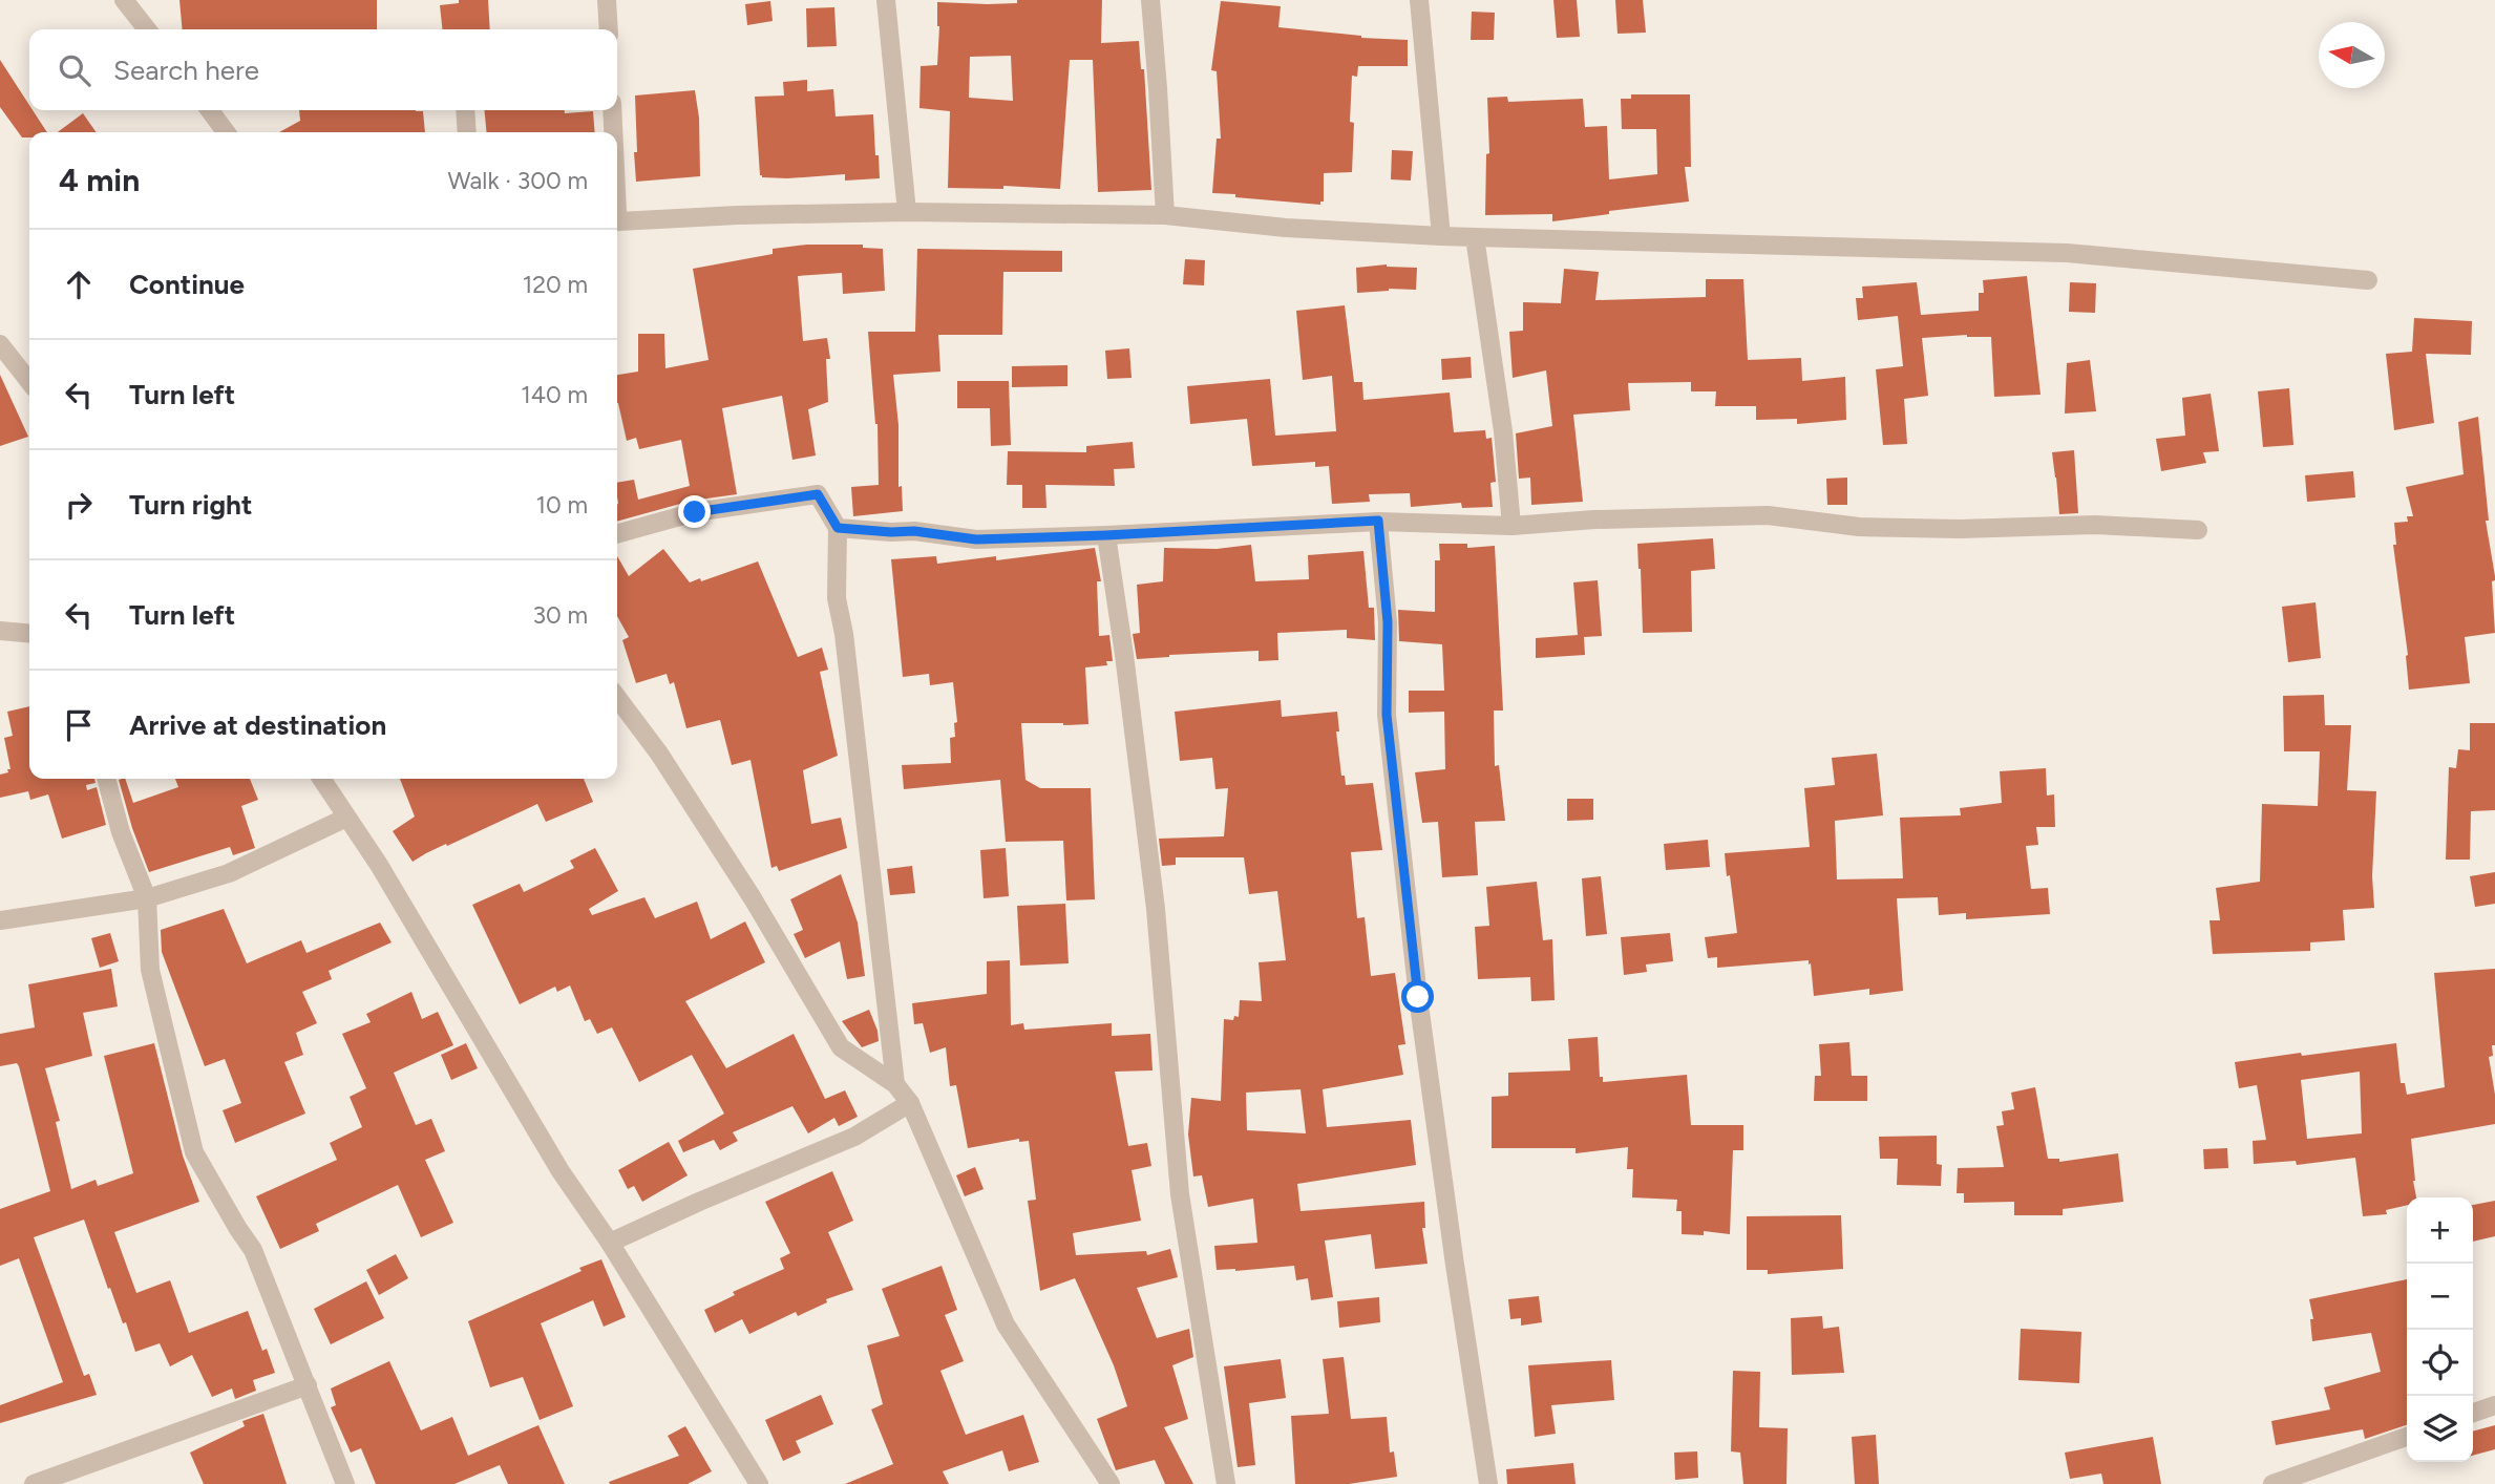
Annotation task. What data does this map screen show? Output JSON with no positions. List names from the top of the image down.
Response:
{
  "north": "left",
  "page": {
    "search": "Search here",
    "heading": ["4 min", "Walk · 300 m"],
    "list": [
      ["Continue", "120 m"],
      ["Turn left", "140 m"],
      ["Turn right", "10 m"],
      ["Turn left", "30 m"],
      "Arrive at destination"
    ],
    "map_buttons": ["+", "−"]
  }
}
